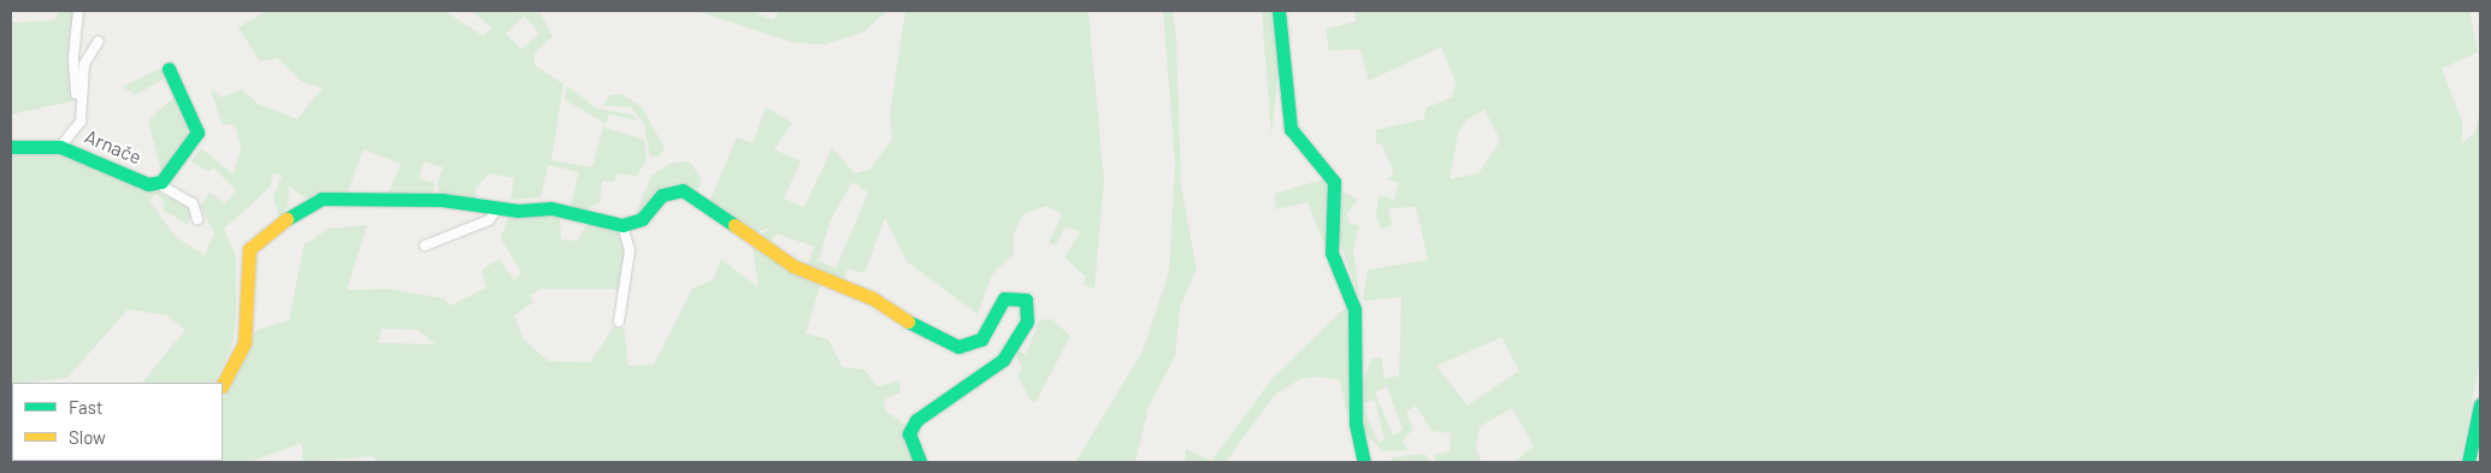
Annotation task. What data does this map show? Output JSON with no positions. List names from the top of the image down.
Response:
{
  "streets": {
    "street": ["Arnače"]
  },
  "legend": ["Fast", "Slow"]
}
